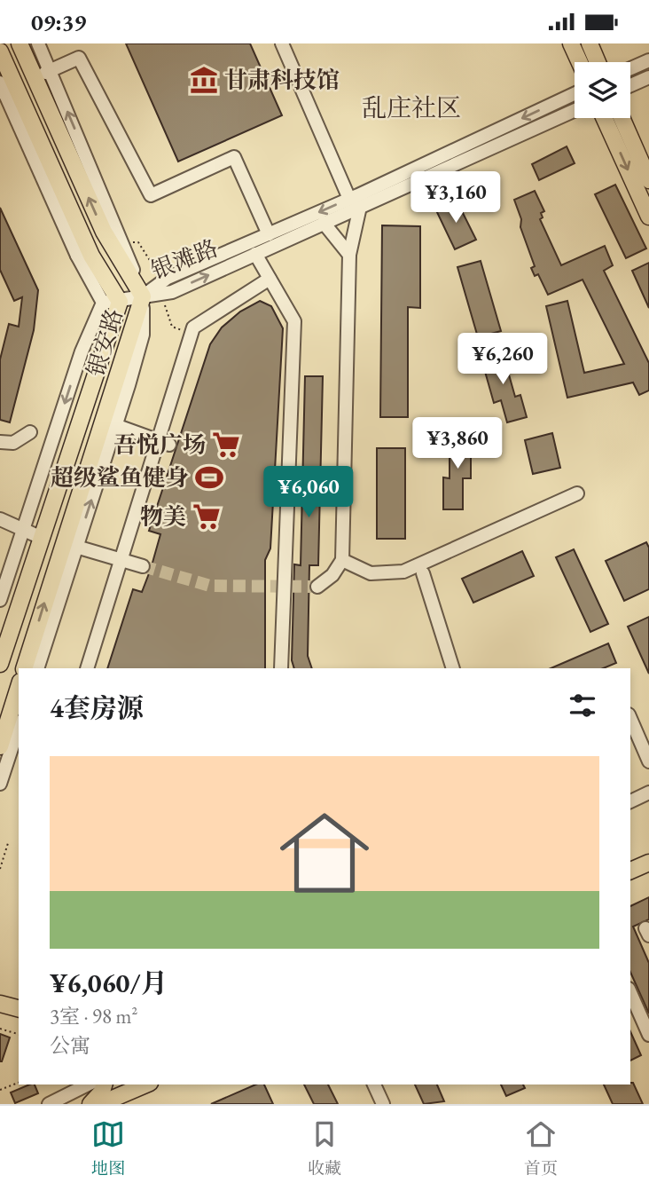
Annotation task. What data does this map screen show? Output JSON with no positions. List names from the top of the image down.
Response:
{
  "streets": {
    "main road": ["银安路"],
    "street": ["银滩路"]
  },
  "crossings": [
    ["银滩路", "银安路"]
  ],
  "districts": ["乱庄社区"],
  "places": {
    "museum": ["甘肃科技馆"],
    "supermarket": ["吾悦广场", "物美"],
    "sports": ["超级鲨鱼健身"]
  },
  "page": {
    "status": "09:39",
    "price": [
      "¥3,160",
      "¥6,260",
      "¥3,860",
      "¥6,060"
    ],
    "heading": "4套房源",
    "list": [
      {
        "name": "¥6,060/月",
        "note": "3室 · 98 m² · 公寓"
      }
    ],
    "tabs": ["地图", "收藏", "首页"]
  }
}
